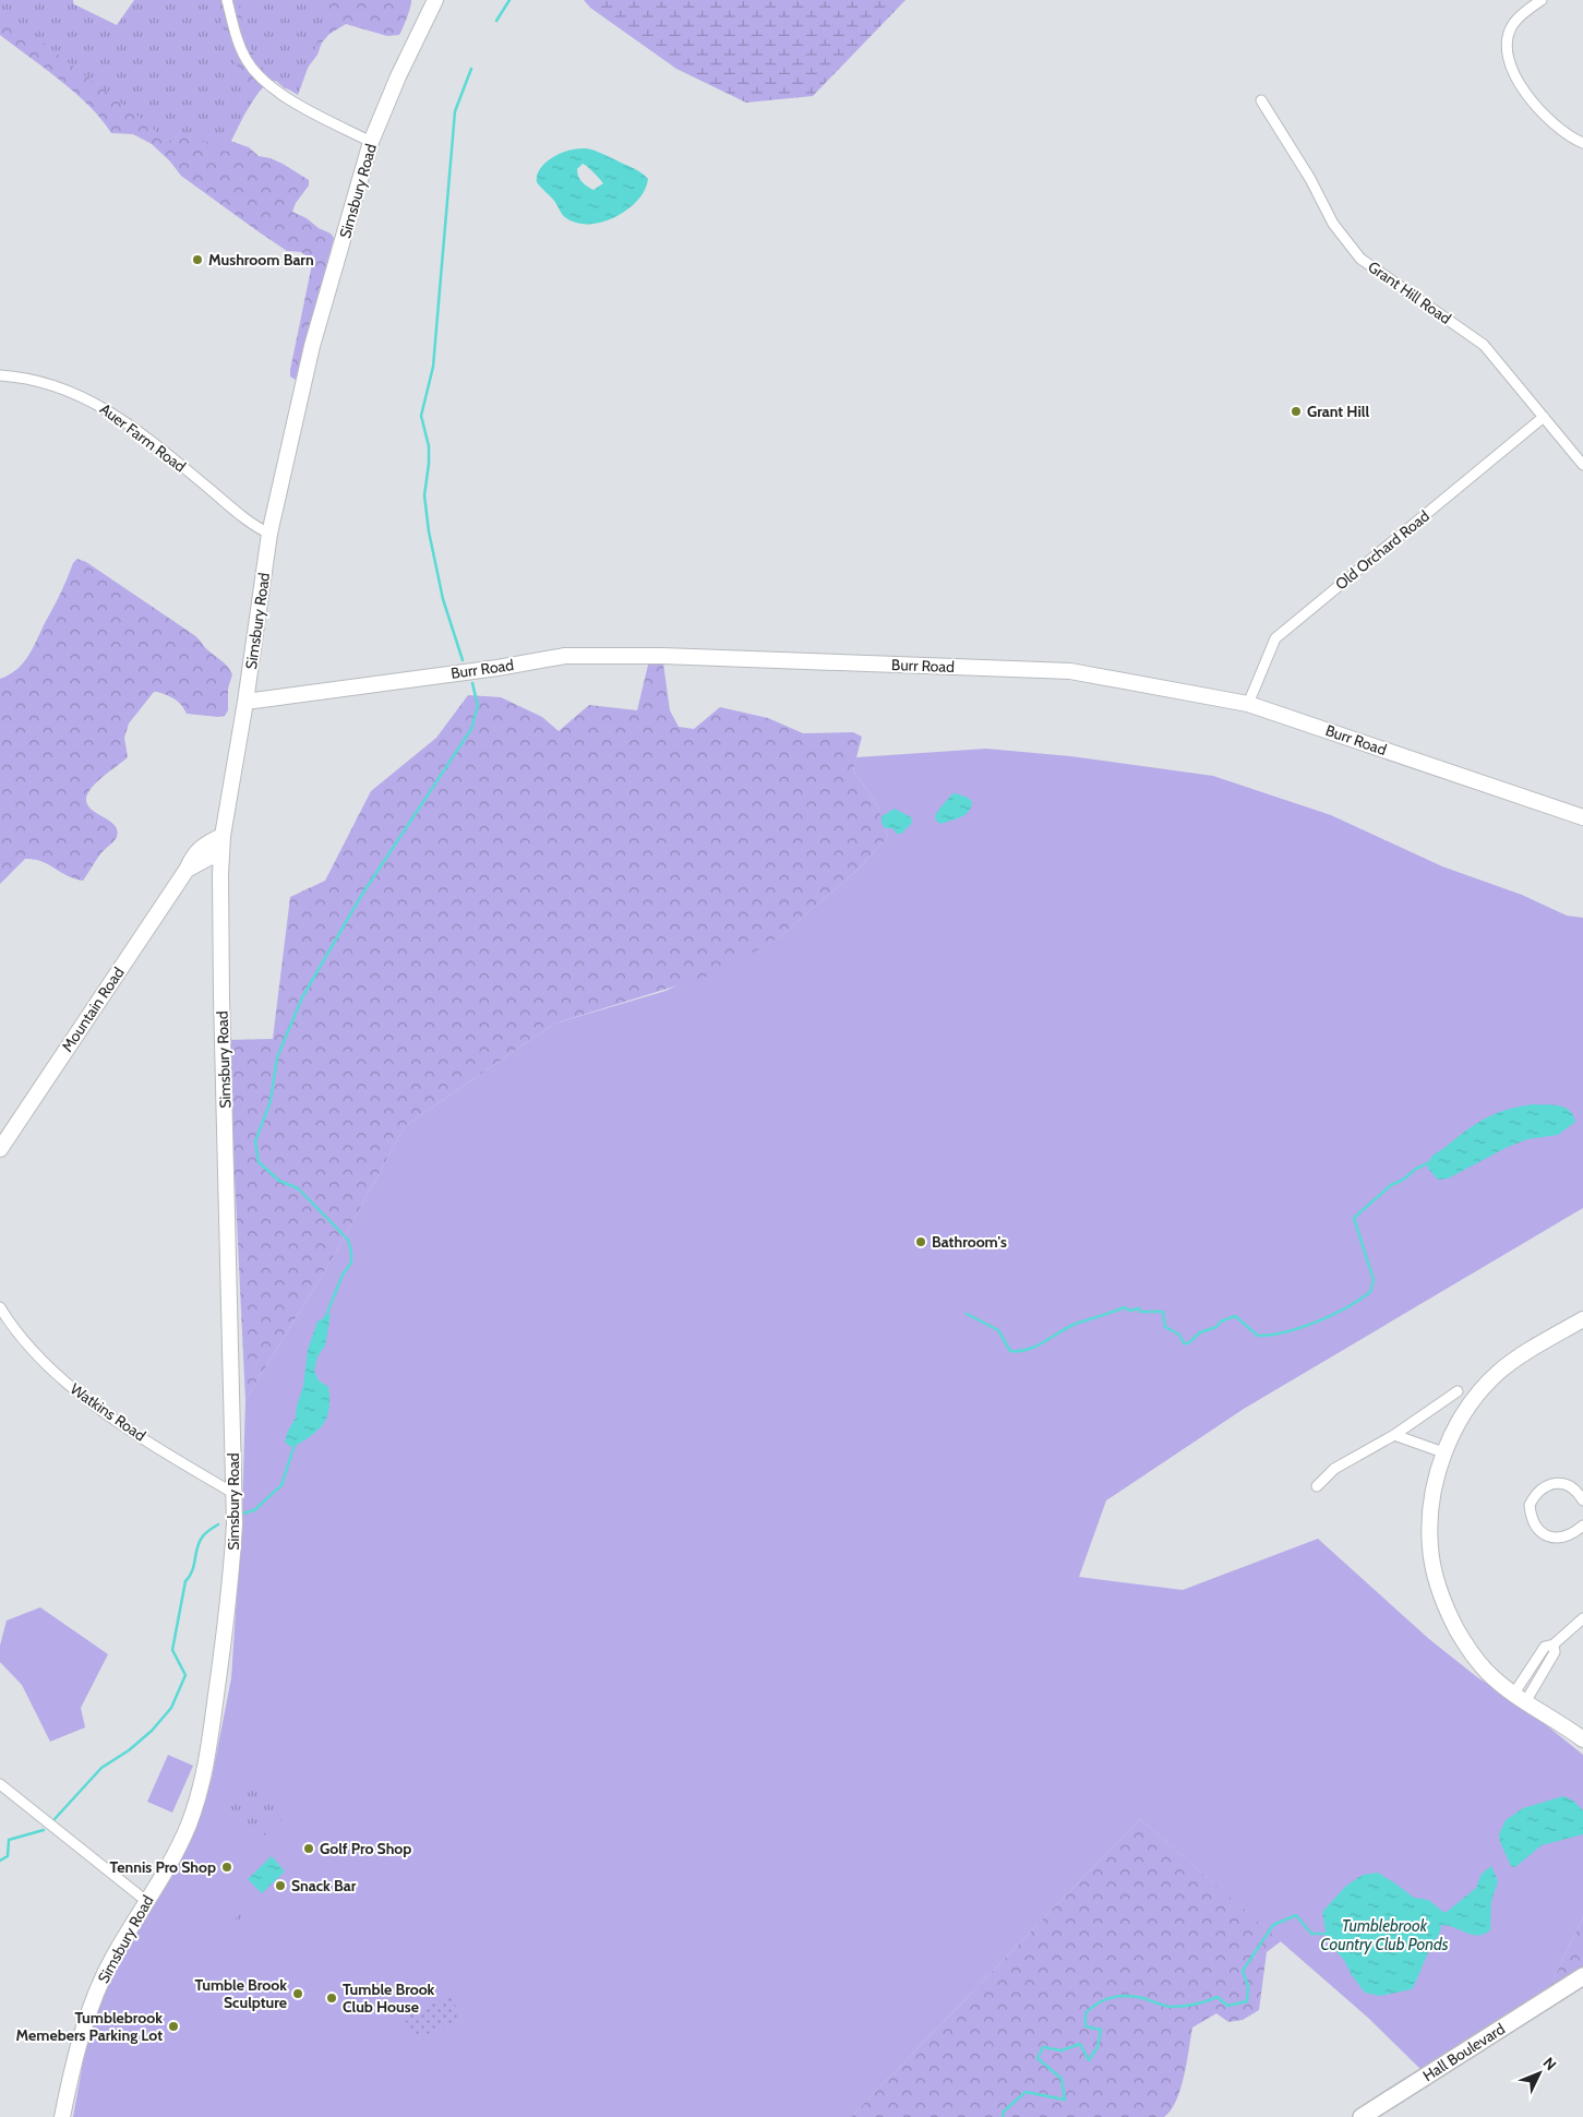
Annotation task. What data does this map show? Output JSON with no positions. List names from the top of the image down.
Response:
{
  "streets": {
    "main road": [
      "Simsbury Road",
      "Burr Road",
      "Mountain Road",
      "Hall Boulevard"
    ],
    "street": [
      "Grant Hill Road",
      "Auer Farm Road",
      "Old Orchard Road",
      "Watkins Road"
    ]
  },
  "crossings": [
    ["Simsbury Road", "Auer Farm Road"],
    ["Simsbury Road", "Burr Road"],
    ["Simsbury Road", "Mountain Road"],
    ["Simsbury Road", "Watkins Road"],
    ["Grant Hill Road", "Old Orchard Road"],
    ["Old Orchard Road", "Burr Road"]
  ],
  "water": ["Tumblebrook Country Club Ponds"],
  "places": [
    "Mushroom Barn",
    "Grant Hill",
    "Bathroom's",
    "Golf Pro Shop",
    "Tennis Pro Shop",
    "Snack Bar",
    "Tumble Brook Sculpture",
    "Tumble Brook Club House",
    "Tumblebrook Memebers Parking Lot"
  ],
  "north": "top right"
}
